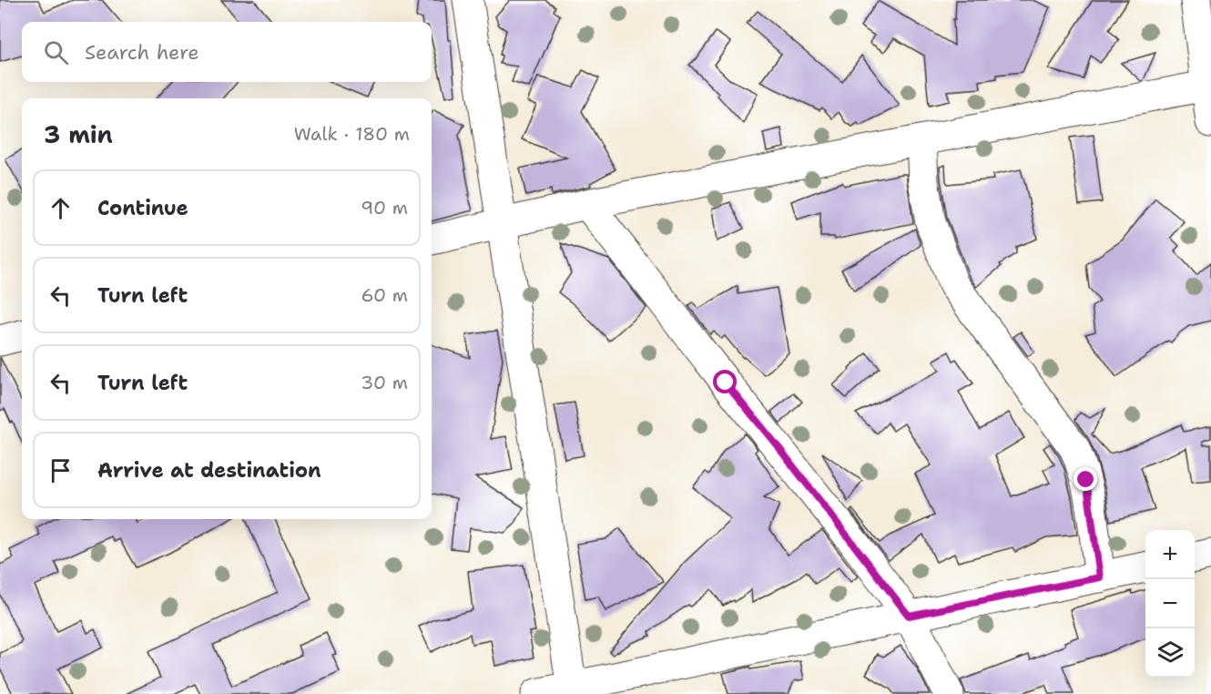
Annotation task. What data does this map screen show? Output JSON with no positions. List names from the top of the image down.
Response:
{
  "page": {
    "search": "Search here",
    "heading": ["3 min", "Walk · 180 m"],
    "list": [
      ["Continue", "90 m"],
      ["Turn left", "60 m"],
      ["Turn left", "30 m"],
      "Arrive at destination"
    ],
    "map_buttons": ["+", "−"]
  }
}
